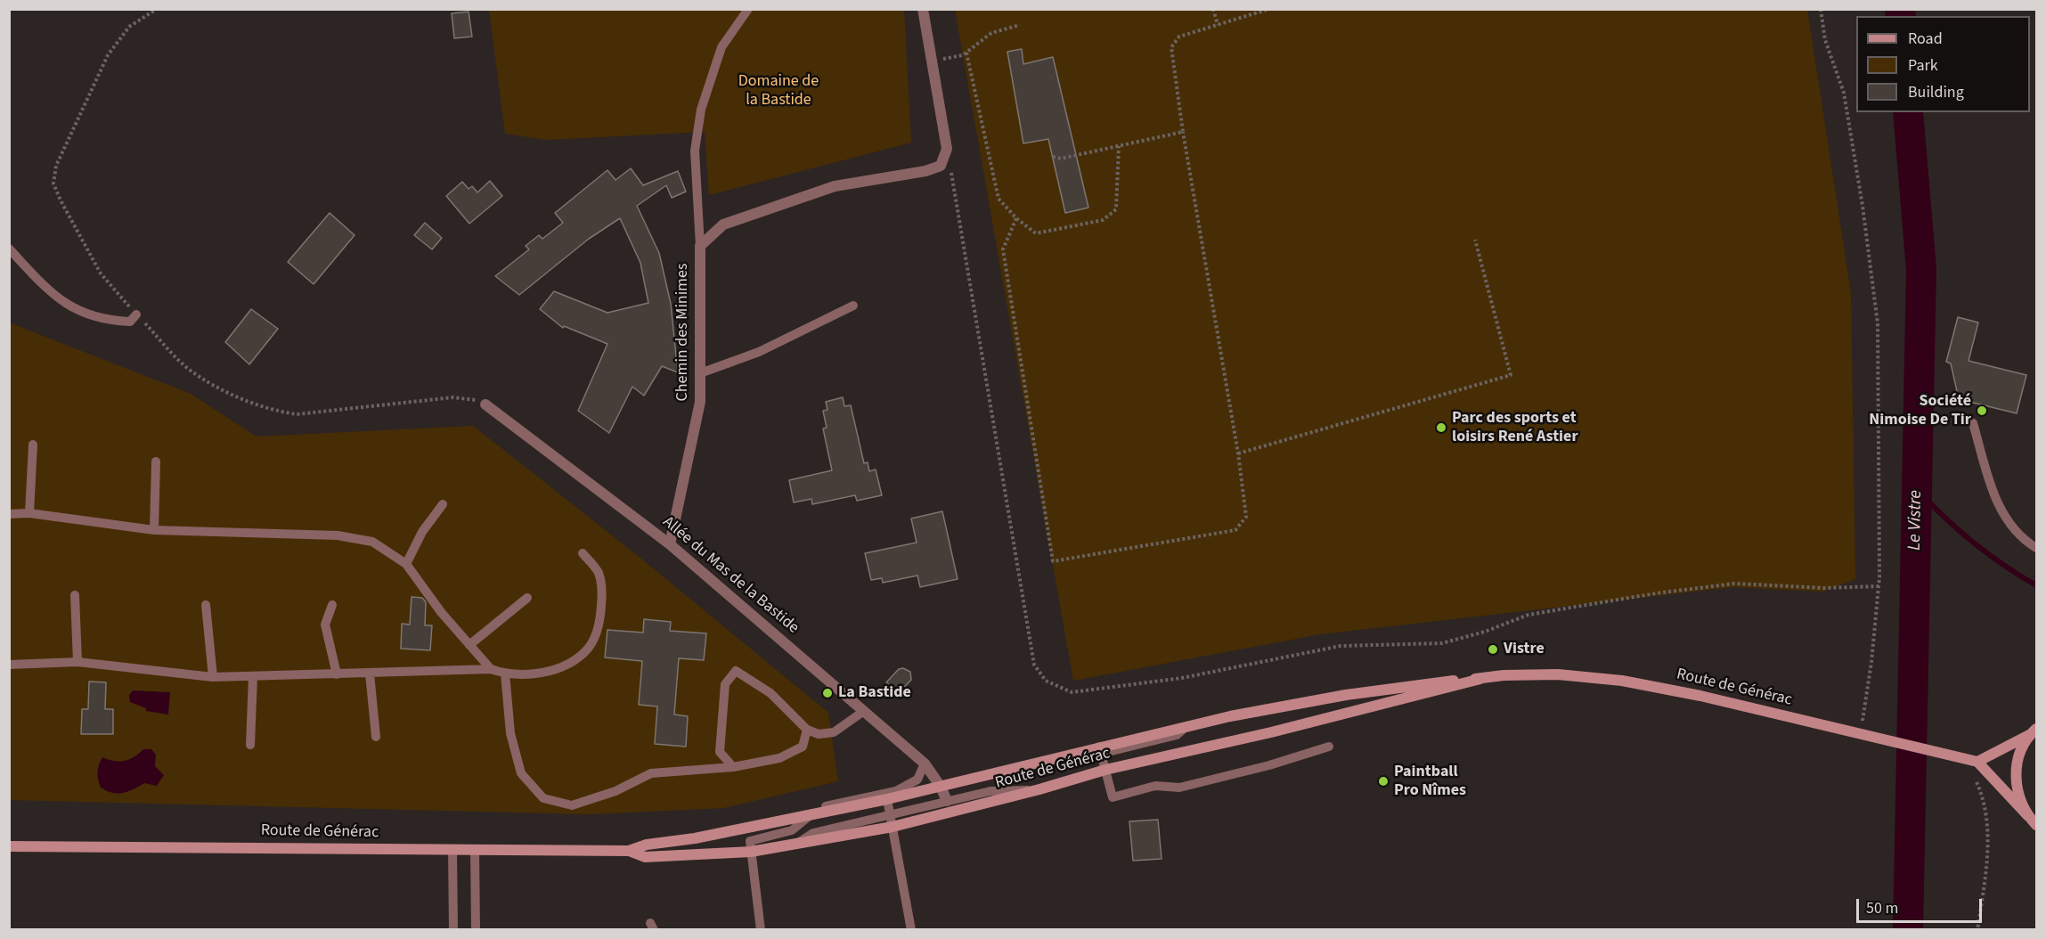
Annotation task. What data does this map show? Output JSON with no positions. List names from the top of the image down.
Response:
{
  "streets": {
    "street": ["Chemin des Minimes", "Allée du Mas de la Bastide", "Route de Générac"]
  },
  "crossings": [
    ["Chemin des Minimes", "Allée du Mas de la Bastide"],
    ["Allée du Mas de la Bastide", "Route de Générac"]
  ],
  "water": ["Le Vistre"],
  "parks": ["Domaine de la Bastide"],
  "places": [
    "Société Nimoise De Tir",
    "Parc des sports et loisirs René Astier",
    "Vistre",
    "La Bastide",
    "Paintball Pro Nîmes"
  ],
  "legend": ["Road", "Park", "Building"],
  "scale_bar": "50 m"
}
